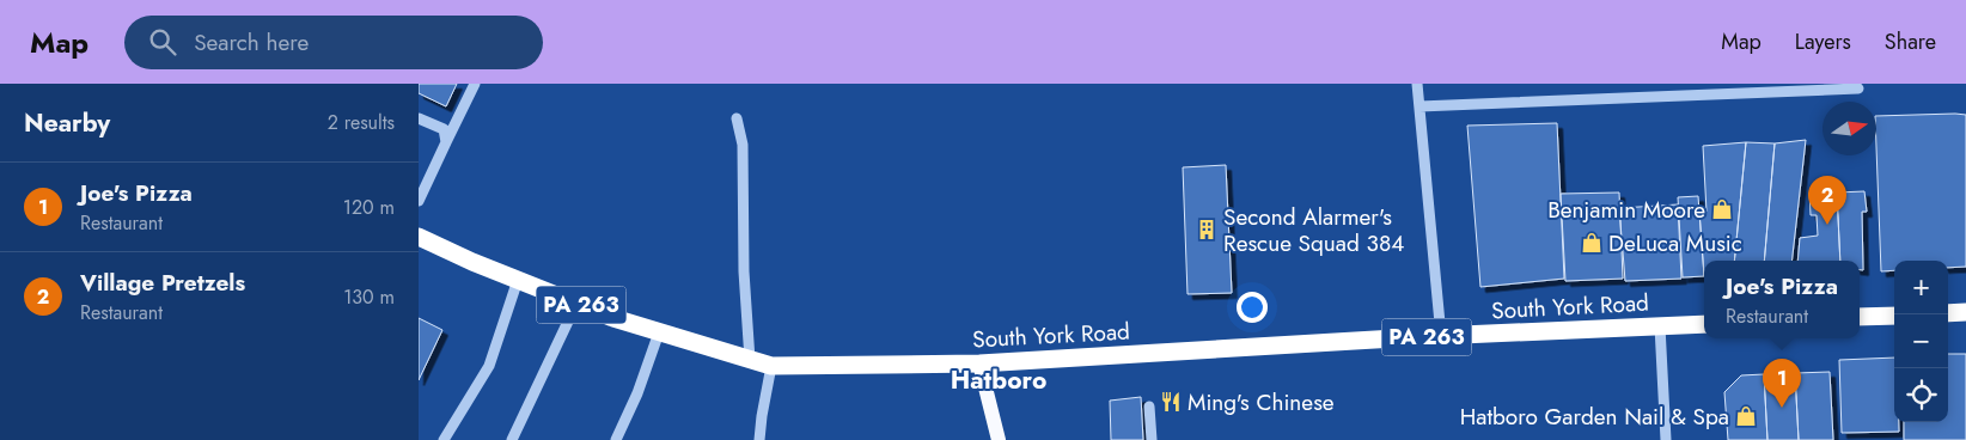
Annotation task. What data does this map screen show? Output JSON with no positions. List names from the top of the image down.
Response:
{
  "streets": {
    "highway": ["PA 263", "South York Road"]
  },
  "districts": ["Hatboro"],
  "places": {
    "shop": ["Benjamin Moore", "DeLuca Music", "Hatboro Garden Nail & Spa"],
    "building": ["Second Alarmer's Rescue Squad 384"],
    "restaurant": ["Ming's Chinese"]
  },
  "north": "right",
  "page": {
    "header": "Map",
    "search": "Search here",
    "nav": ["Map", "Layers", "Share"],
    "heading": ["Nearby", "2 results"],
    "list": [
      {
        "mark": "1",
        "name": "Joe's Pizza",
        "note": "Restaurant",
        "value": "120 m"
      },
      {
        "mark": "2",
        "name": "Village Pretzels",
        "note": "Restaurant",
        "value": "130 m"
      }
    ],
    "pins": ["2", "1"],
    "map_buttons": ["+", "−"],
    "popup": ["Joe's Pizza", "Restaurant"]
  }
}
